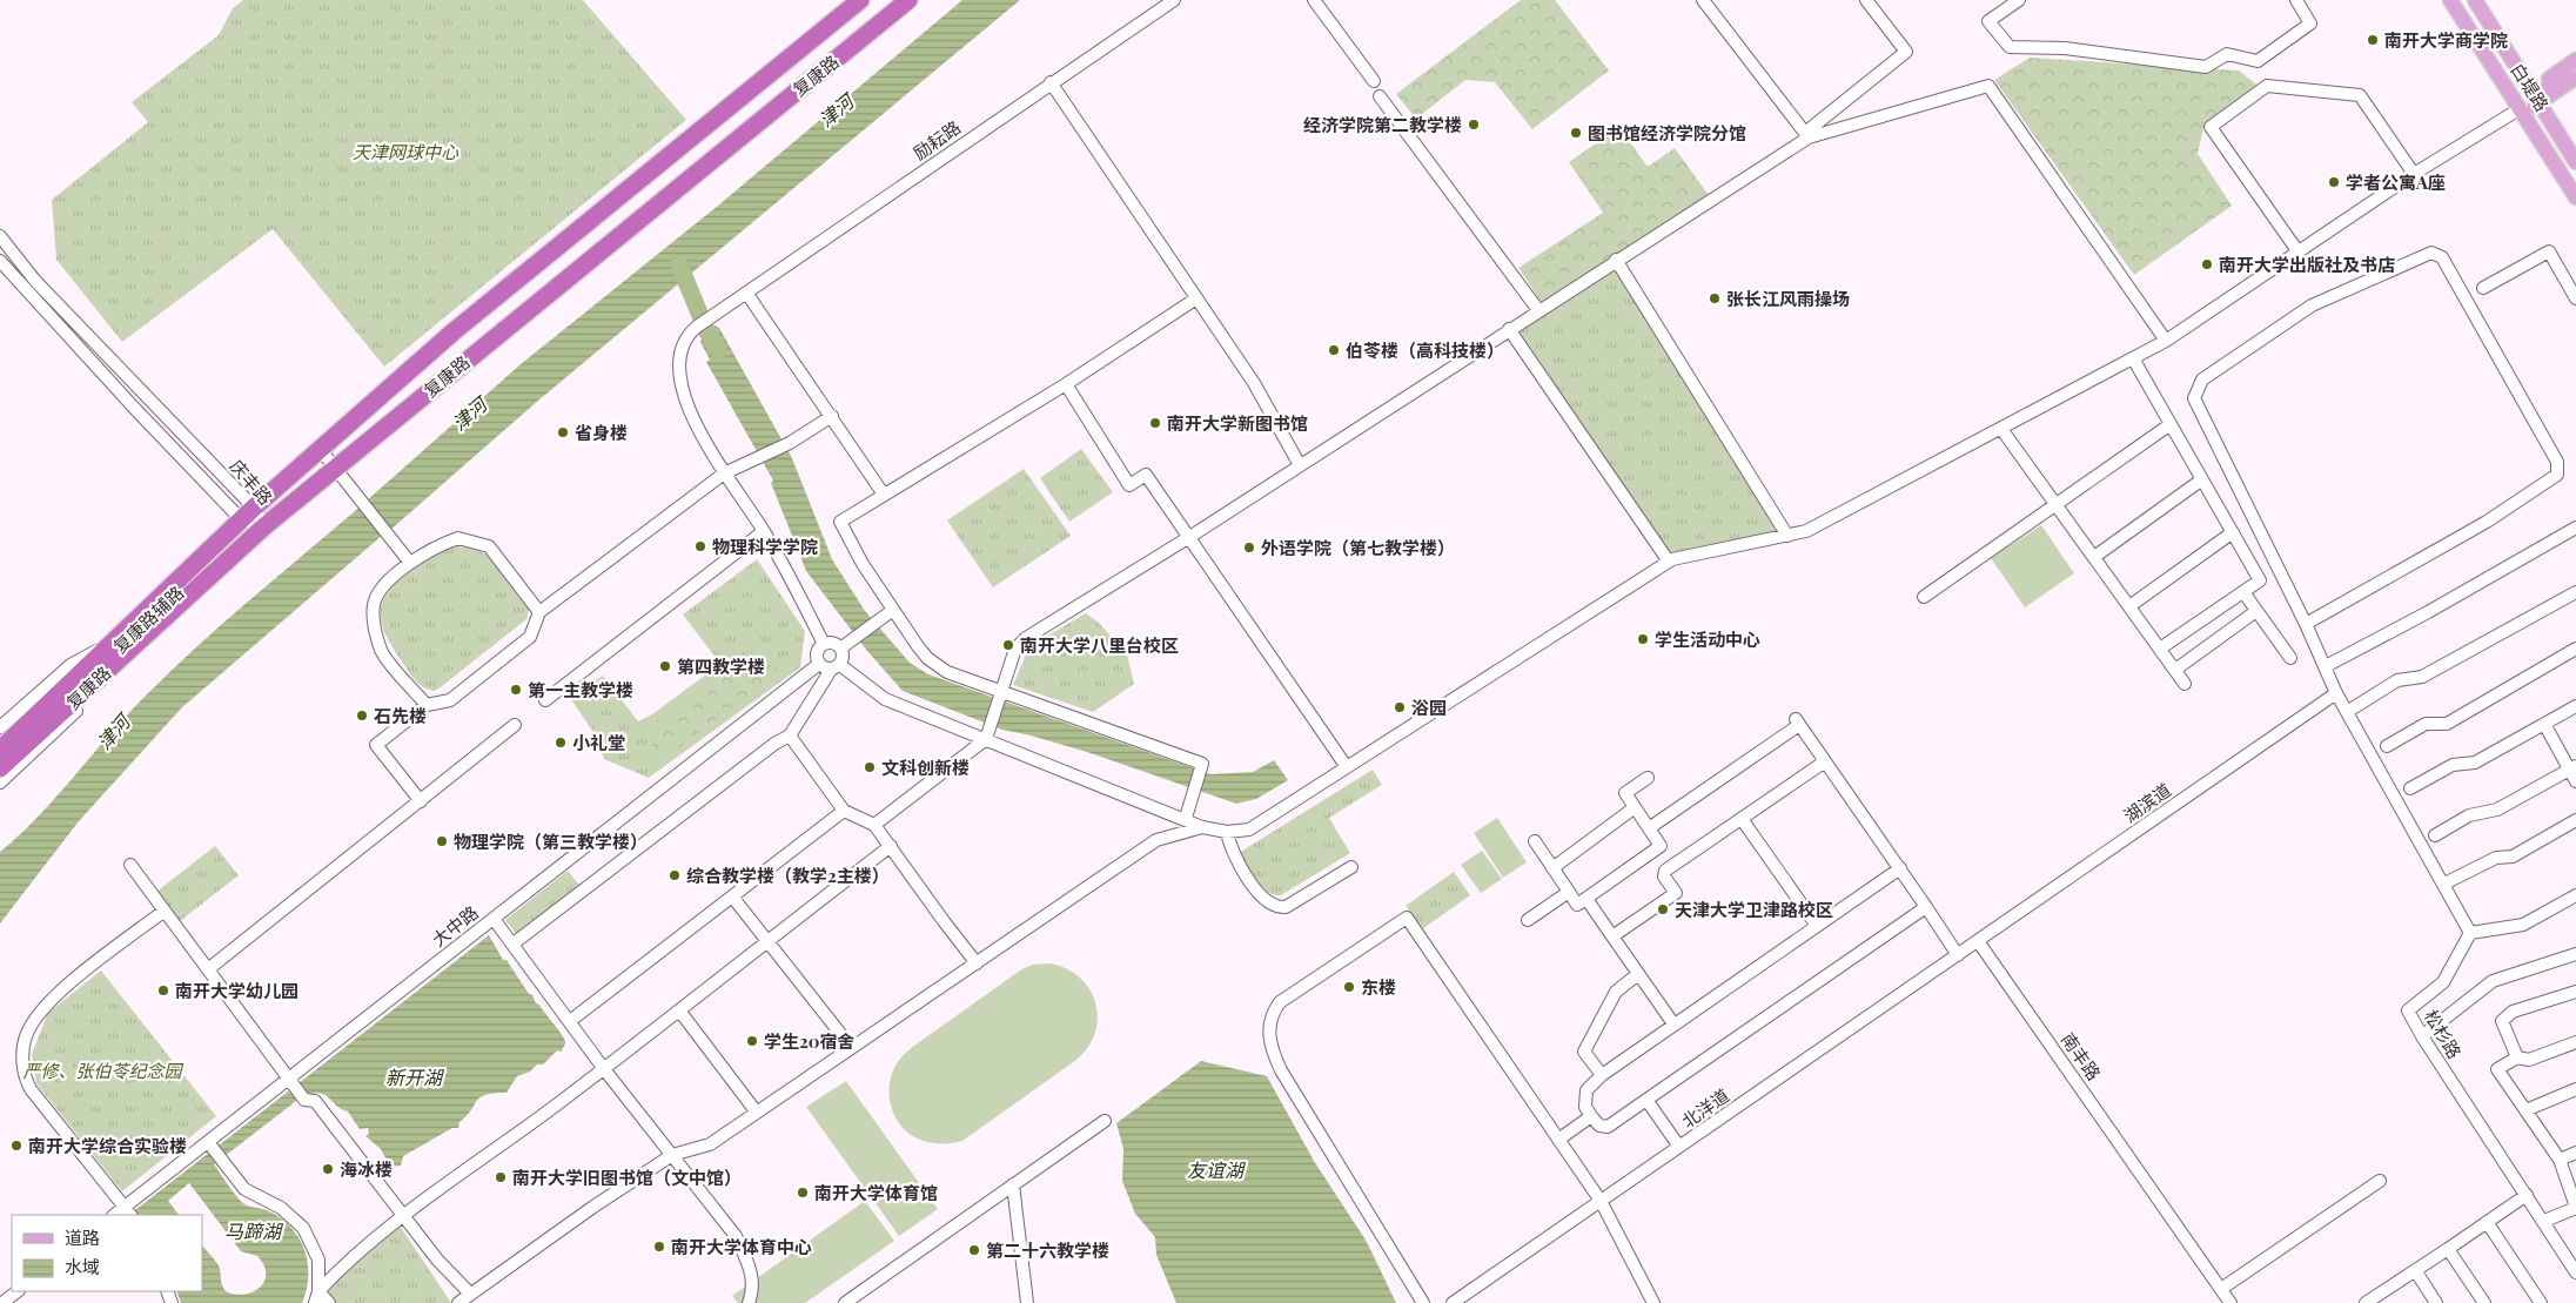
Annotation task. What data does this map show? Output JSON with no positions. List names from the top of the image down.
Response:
{
  "streets": {
    "highway": ["复康路"],
    "main road": ["白堤路"],
    "street": [
      "励耘路",
      "庆丰路",
      "复康路辅路",
      "湖滨道",
      "大中路",
      "松杉路",
      "南丰路",
      "北洋道"
    ]
  },
  "crossings": [
    ["复康路", "庆丰路"],
    ["复康路", "复康路辅路"],
    ["励耘路", "大中路"],
    ["庆丰路", "复康路辅路"],
    ["湖滨道", "南丰路"],
    ["湖滨道", "北洋道"],
    ["南丰路", "北洋道"]
  ],
  "water": [
    "津河",
    "新开湖",
    "友谊湖",
    "马蹄湖"
  ],
  "parks": ["天津网球中心", "严修、张伯苓纪念园"],
  "places": [
    "南开大学商学院",
    "经济学院第二教学楼",
    "图书馆经济学院分馆",
    "学者公寓A座",
    "南开大学出版社及书店",
    "张长江风雨操场",
    "伯苓楼（高科技楼）",
    "南开大学新图书馆",
    "省身楼",
    "物理科学学院",
    "外语学院（第七教学楼）",
    "学生活动中心",
    "南开大学八里台校区",
    "第四教学楼",
    "第一主教学楼",
    "浴园",
    "石先楼",
    "小礼堂",
    "文科创新楼",
    "物理学院（第三教学楼）",
    "综合教学楼（教学2主楼）",
    "天津大学卫津路校区",
    "东楼",
    "南开大学幼儿园",
    "学生20宿舍",
    "南开大学综合实验楼",
    "海冰楼",
    "南开大学旧图书馆（文中馆）",
    "南开大学体育馆",
    "南开大学体育中心",
    "第二十六教学楼"
  ],
  "legend": ["道路", "水域"]
}
